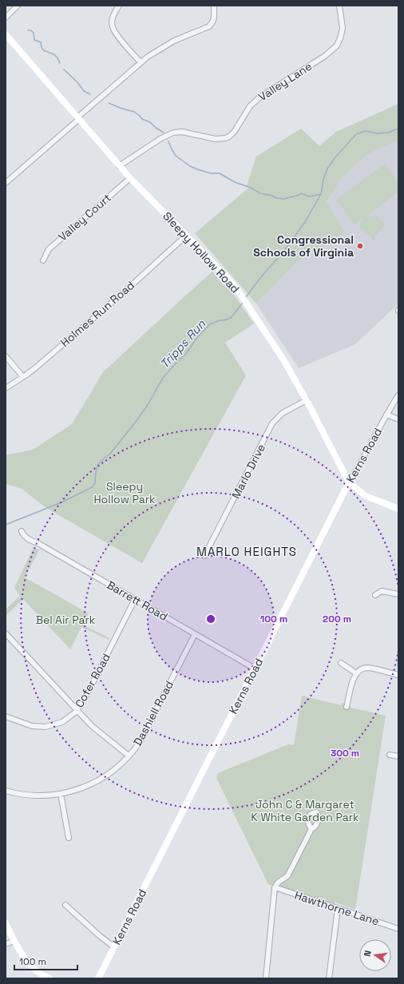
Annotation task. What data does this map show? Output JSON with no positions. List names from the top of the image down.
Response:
{
  "streets": {
    "main road": ["Sleepy Hollow Road", "Kerns Road"],
    "street": [
      "Valley Lane",
      "Valley Court",
      "Holmes Run Road",
      "Marlo Drive",
      "Barrett Road",
      "Cofer Road",
      "Dashiell Road",
      "Hawthorne Lane"
    ]
  },
  "crossings": [
    ["Valley Lane", "Sleepy Hollow Road"],
    ["Valley Court", "Sleepy Hollow Road"],
    ["Sleepy Hollow Road", "Holmes Run Road"],
    ["Sleepy Hollow Road", "Kerns Road"],
    ["Sleepy Hollow Road", "Marlo Drive"],
    ["Kerns Road", "Barrett Road"],
    ["Barrett Road", "Cofer Road"],
    ["Barrett Road", "Dashiell Road"]
  ],
  "districts": ["MARLO HEIGHTS"],
  "water": ["Tripps Run"],
  "parks": ["Sleepy Hollow Park", "Bel Air Park", "John C & Margaret K White Garden Park"],
  "places": ["Congressional Schools of Virginia"],
  "scale_bar": "100 m",
  "north": "left",
  "rings": ["100 m", "200 m", "300 m"]
}
